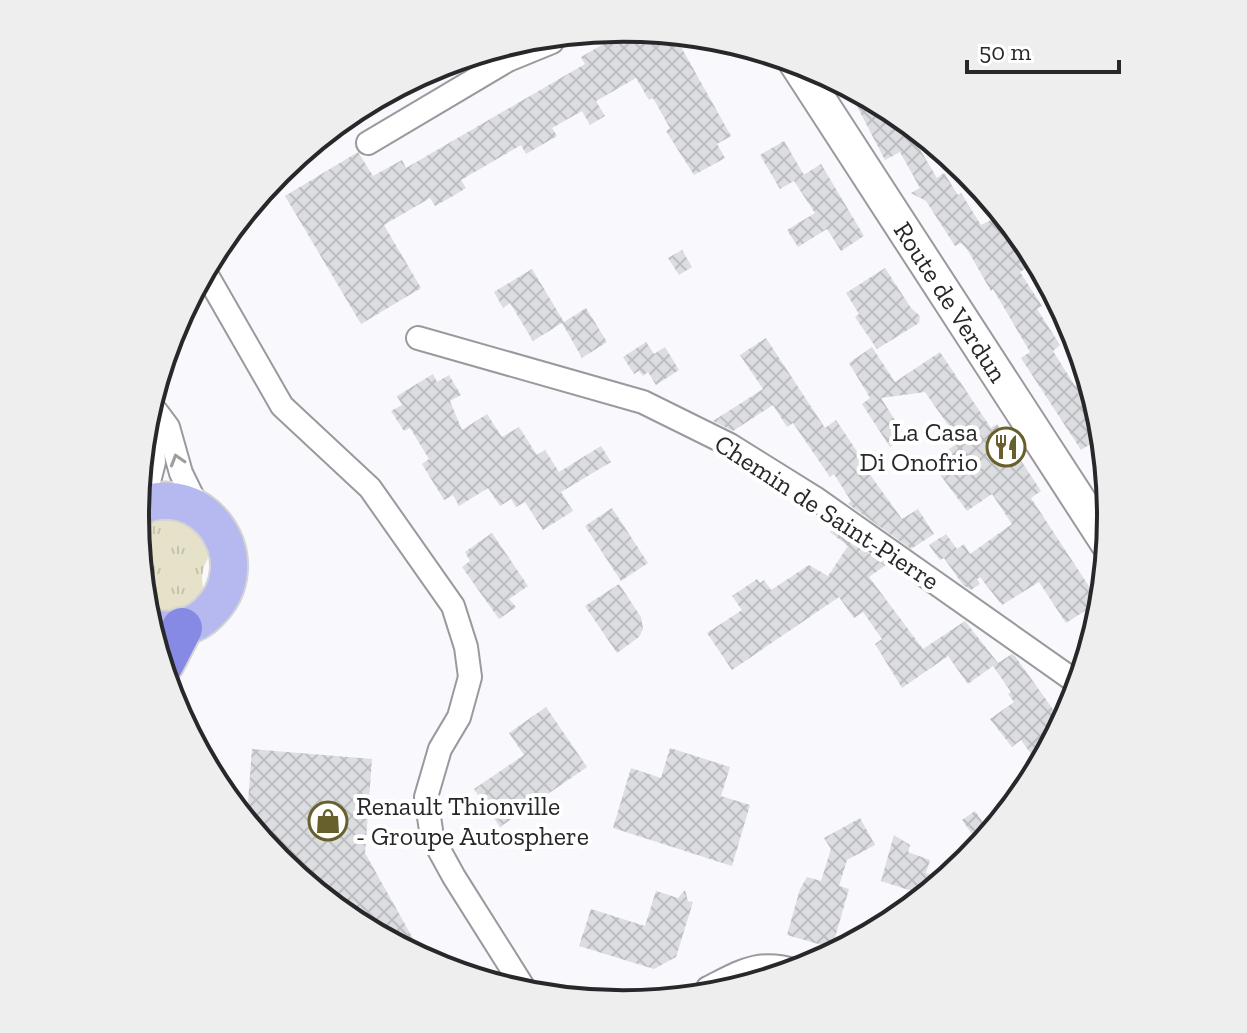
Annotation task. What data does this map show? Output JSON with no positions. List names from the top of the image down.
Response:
{
  "streets": {
    "main road": ["Route de Verdun"],
    "street": ["Chemin de Saint-Pierre"]
  },
  "places": {
    "restaurant": ["La Casa Di Onofrio"],
    "shop": ["Renault Thionville - Groupe Autosphere"]
  },
  "scale_bar": "50 m"
}
